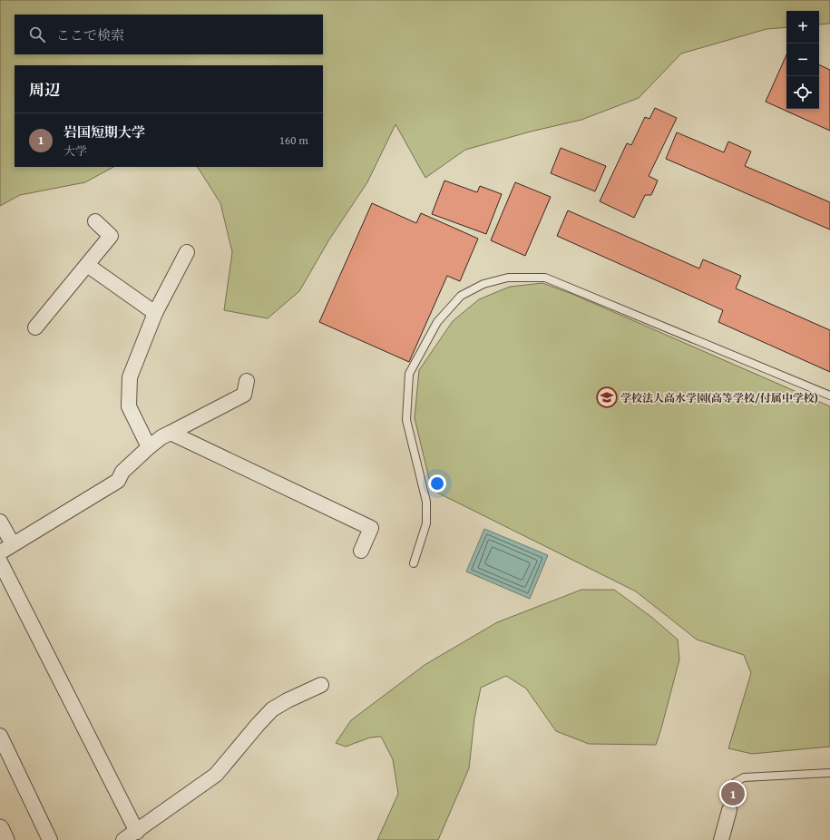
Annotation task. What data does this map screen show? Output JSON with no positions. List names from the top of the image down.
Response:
{
  "places": {
    "school or university": ["学校法人高水学園(高等学校/付属中学校)"]
  },
  "page": {
    "map_buttons": ["+", "−"],
    "search": "ここで検索",
    "heading": "周辺",
    "list": [
      {
        "mark": "1",
        "name": "岩国短期大学",
        "note": "大学",
        "value": "160 m"
      }
    ],
    "pins": "1"
  }
}
